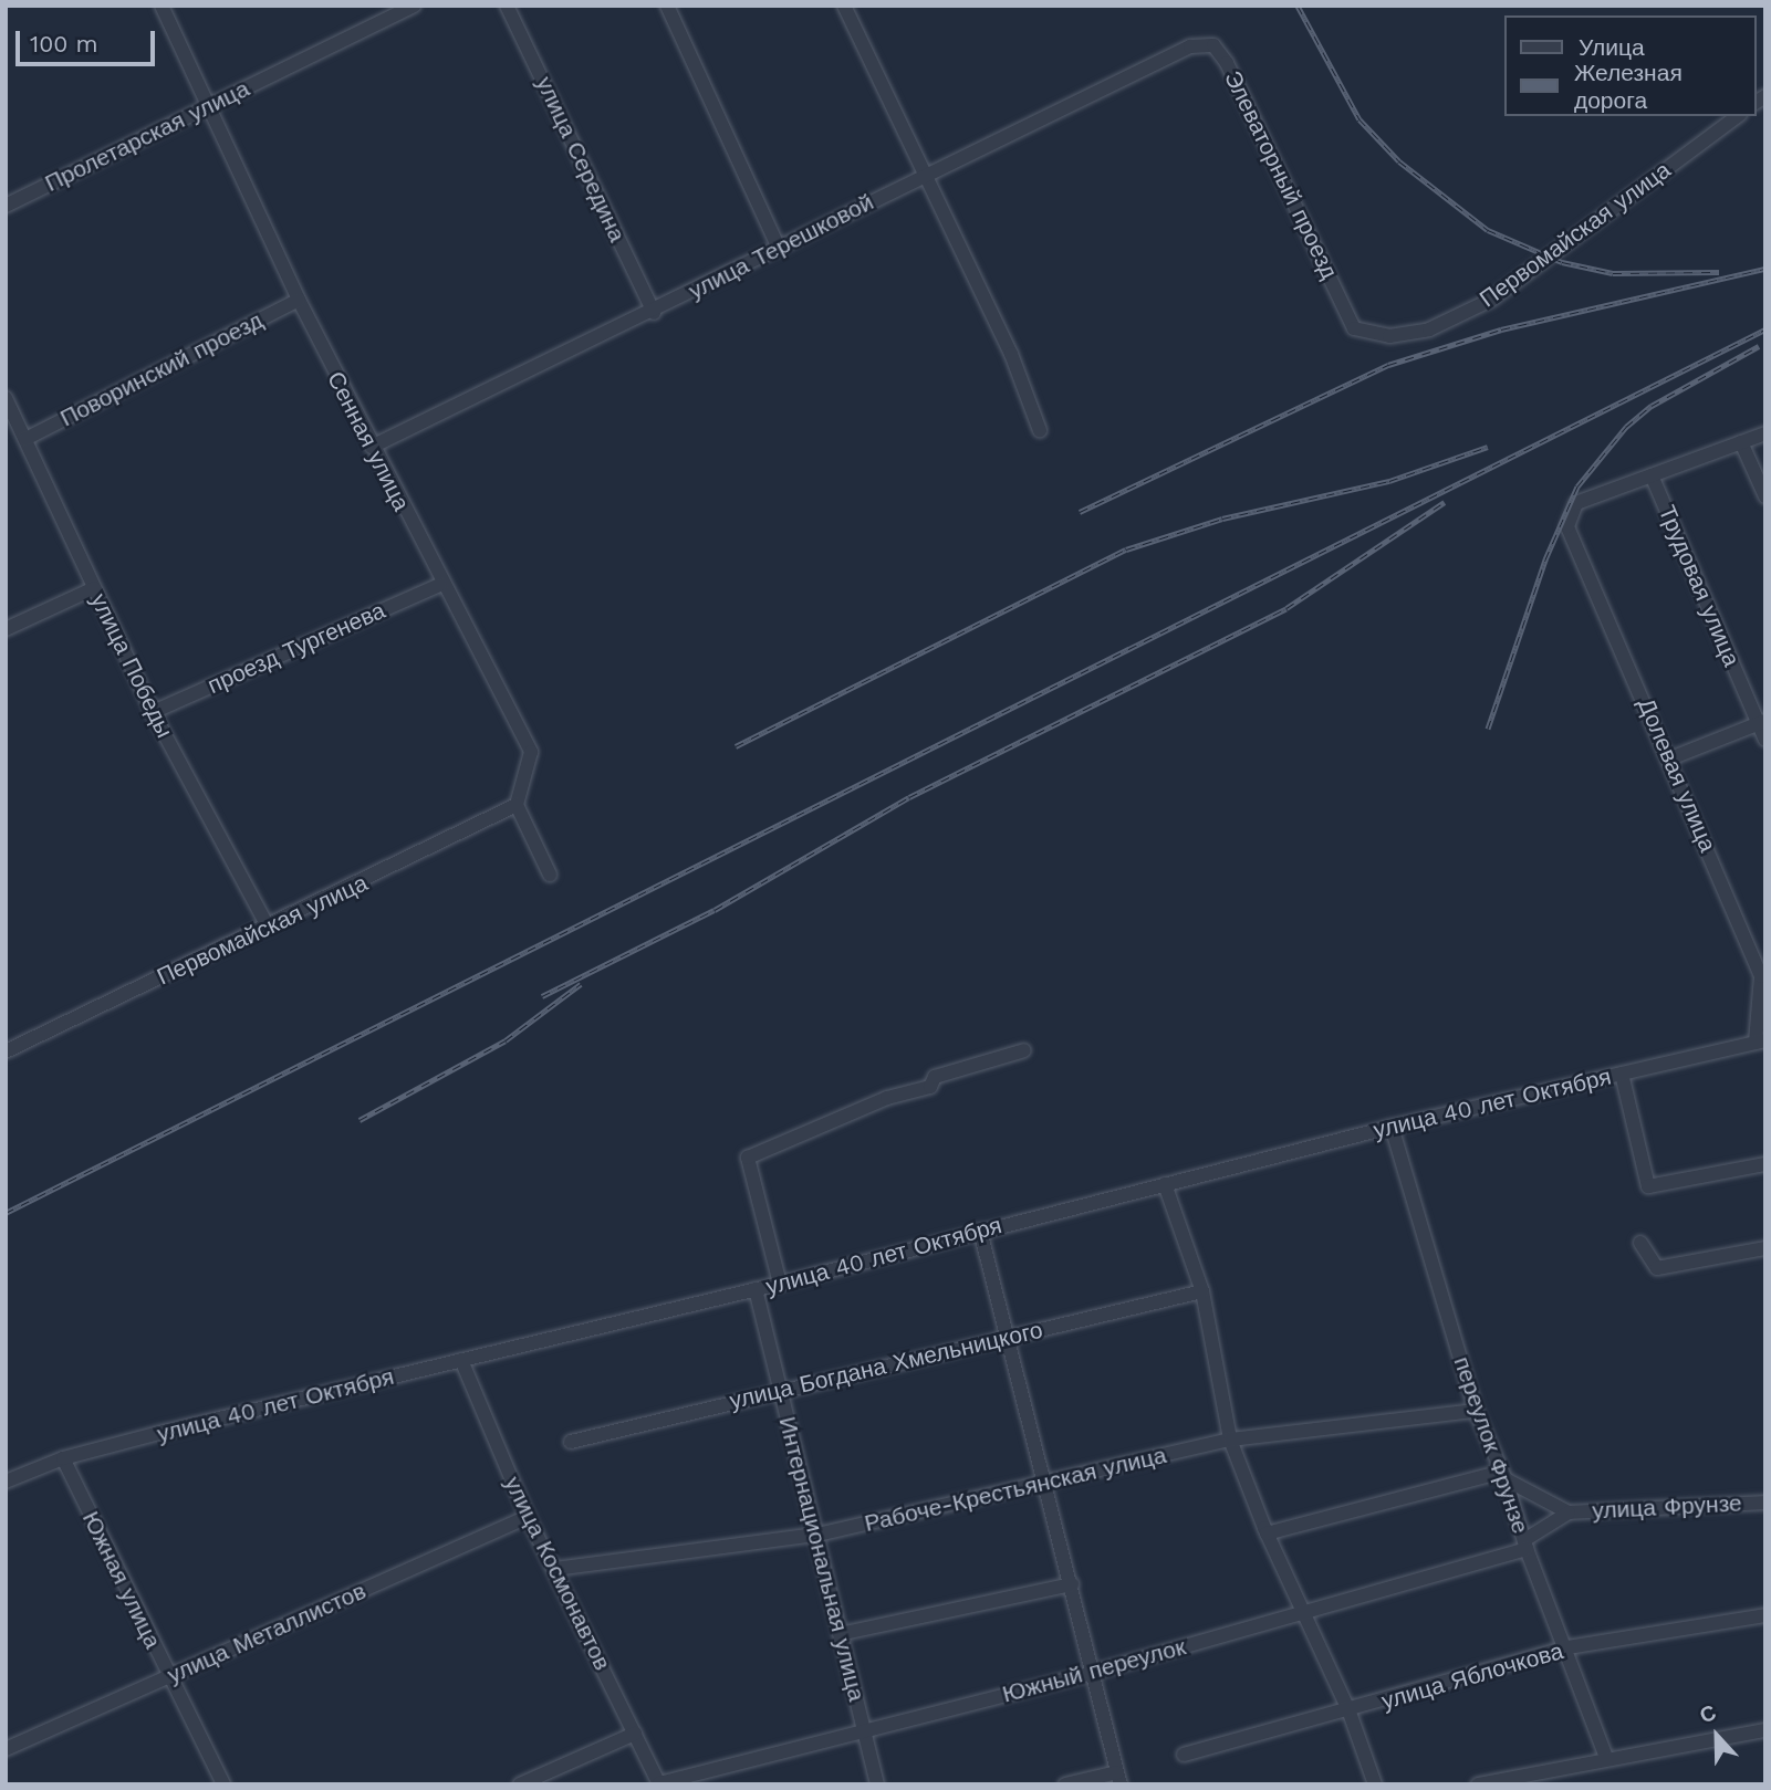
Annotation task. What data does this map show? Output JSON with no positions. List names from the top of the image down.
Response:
{
  "streets": {
    "street": [
      "Пролетарская улица",
      "улица Середина",
      "Элеваторный проезд",
      "Первомайская улица",
      "улица Терешковой",
      "Поворинский проезд",
      "Сенная улица",
      "Трудовая улица",
      "проезд Тургенева",
      "улица Победы",
      "Долевая улица",
      "улица 40 лет Октября",
      "улица Богдана Хмельницкого",
      "переулок Фрунзе",
      "Рабоче-Крестьянская улица",
      "улица Фрунзе",
      "Интернациональная улица",
      "улица Космонавтов",
      "Южная улица",
      "улица Металлистов",
      "Южный переулок",
      "улица Яблочкова"
    ]
  },
  "crossings": [
    ["Пролетарская улица", "Сенная улица"],
    ["улица Середина", "улица Терешковой"],
    ["Элеваторный проезд", "Первомайская улица"],
    ["Элеваторный проезд", "улица Терешковой"],
    ["Первомайская улица", "Сенная улица"],
    ["Первомайская улица", "улица Победы"],
    ["улица Терешковой", "Сенная улица"],
    ["Поворинский проезд", "Сенная улица"],
    ["Поворинский проезд", "улица Победы"],
    ["Сенная улица", "проезд Тургенева"],
    ["Трудовая улица", "Долевая улица"],
    ["проезд Тургенева", "улица Победы"],
    ["Долевая улица", "улица 40 лет Октября"],
    ["улица 40 лет Октября", "переулок Фрунзе"],
    ["улица 40 лет Октября", "Интернациональная улица"],
    ["улица 40 лет Октября", "улица Космонавтов"],
    ["улица 40 лет Октября", "Южная улица"],
    ["улица Богдана Хмельницкого", "Интернациональная улица"],
    ["переулок Фрунзе", "Рабоче-Крестьянская улица"],
    ["переулок Фрунзе", "улица Фрунзе"],
    ["переулок Фрунзе", "Южный переулок"],
    ["переулок Фрунзе", "улица Яблочкова"],
    ["Рабоче-Крестьянская улица", "Интернациональная улица"],
    ["Рабоче-Крестьянская улица", "улица Космонавтов"],
    ["улица Фрунзе", "Южный переулок"],
    ["Интернациональная улица", "Южный переулок"],
    ["улица Космонавтов", "улица Металлистов"],
    ["улица Космонавтов", "Южный переулок"],
    ["Южная улица", "улица Металлистов"]
  ],
  "legend": ["Улица", "Железная дорога"],
  "scale_bar": "100 m",
  "north": "top"
}
